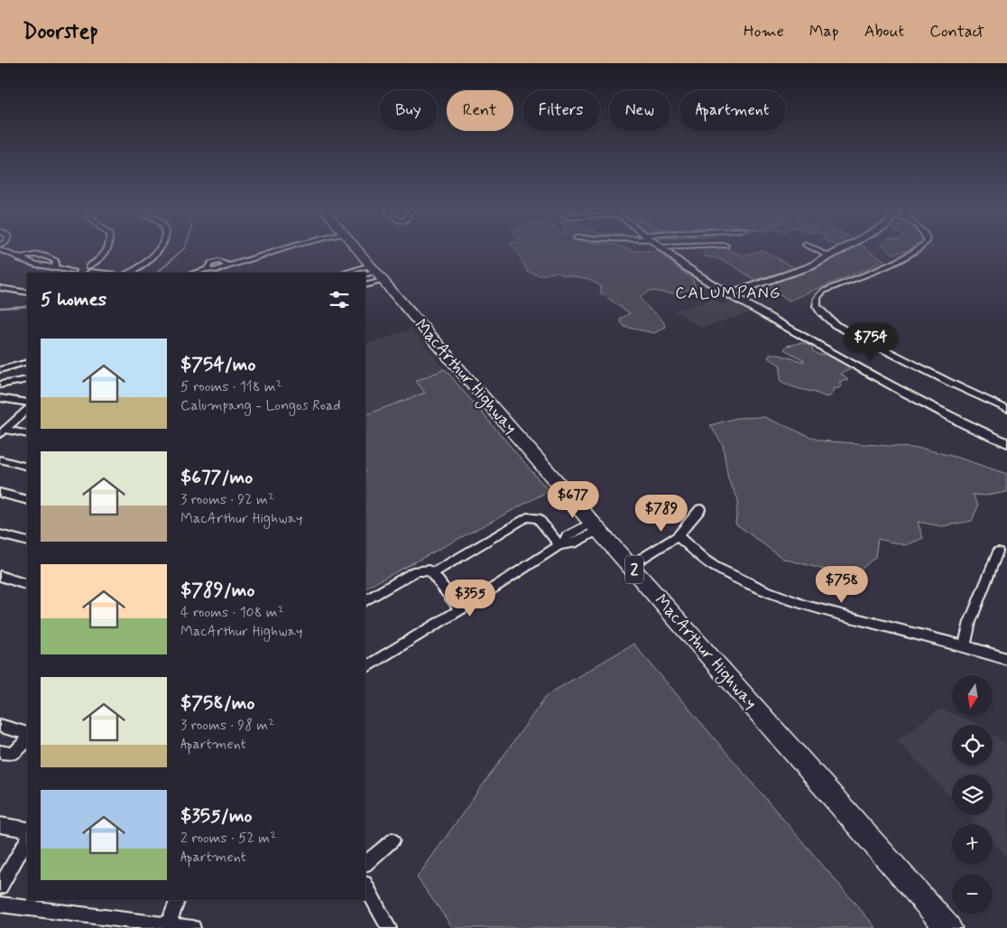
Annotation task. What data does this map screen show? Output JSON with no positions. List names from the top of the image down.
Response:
{
  "streets": {
    "highway": ["MacArthur Highway", "2"]
  },
  "districts": ["CALUMPANG"],
  "north": "bottom",
  "page": {
    "header": "Doorstep",
    "nav": [
      "Home",
      "Map",
      "About",
      "Contact"
    ],
    "chip": [
      "Buy",
      "Rent",
      "Filters",
      "New",
      "Apartment"
    ],
    "heading": "5 homes",
    "price": [
      "$754",
      "$677",
      "$789",
      "$758",
      "$355"
    ],
    "list": [
      {
        "name": "$754/mo",
        "note": "5 rooms · 118 m² · Calumpang - Longos Road"
      },
      {
        "name": "$677/mo",
        "note": "3 rooms · 92 m² · MacArthur Highway"
      },
      {
        "name": "$789/mo",
        "note": "4 rooms · 108 m² · MacArthur Highway"
      },
      {
        "name": "$758/mo",
        "note": "3 rooms · 98 m² · Apartment"
      },
      {
        "name": "$355/mo",
        "note": "2 rooms · 52 m² · Apartment"
      }
    ],
    "map_buttons": ["+", "−"]
  }
}
